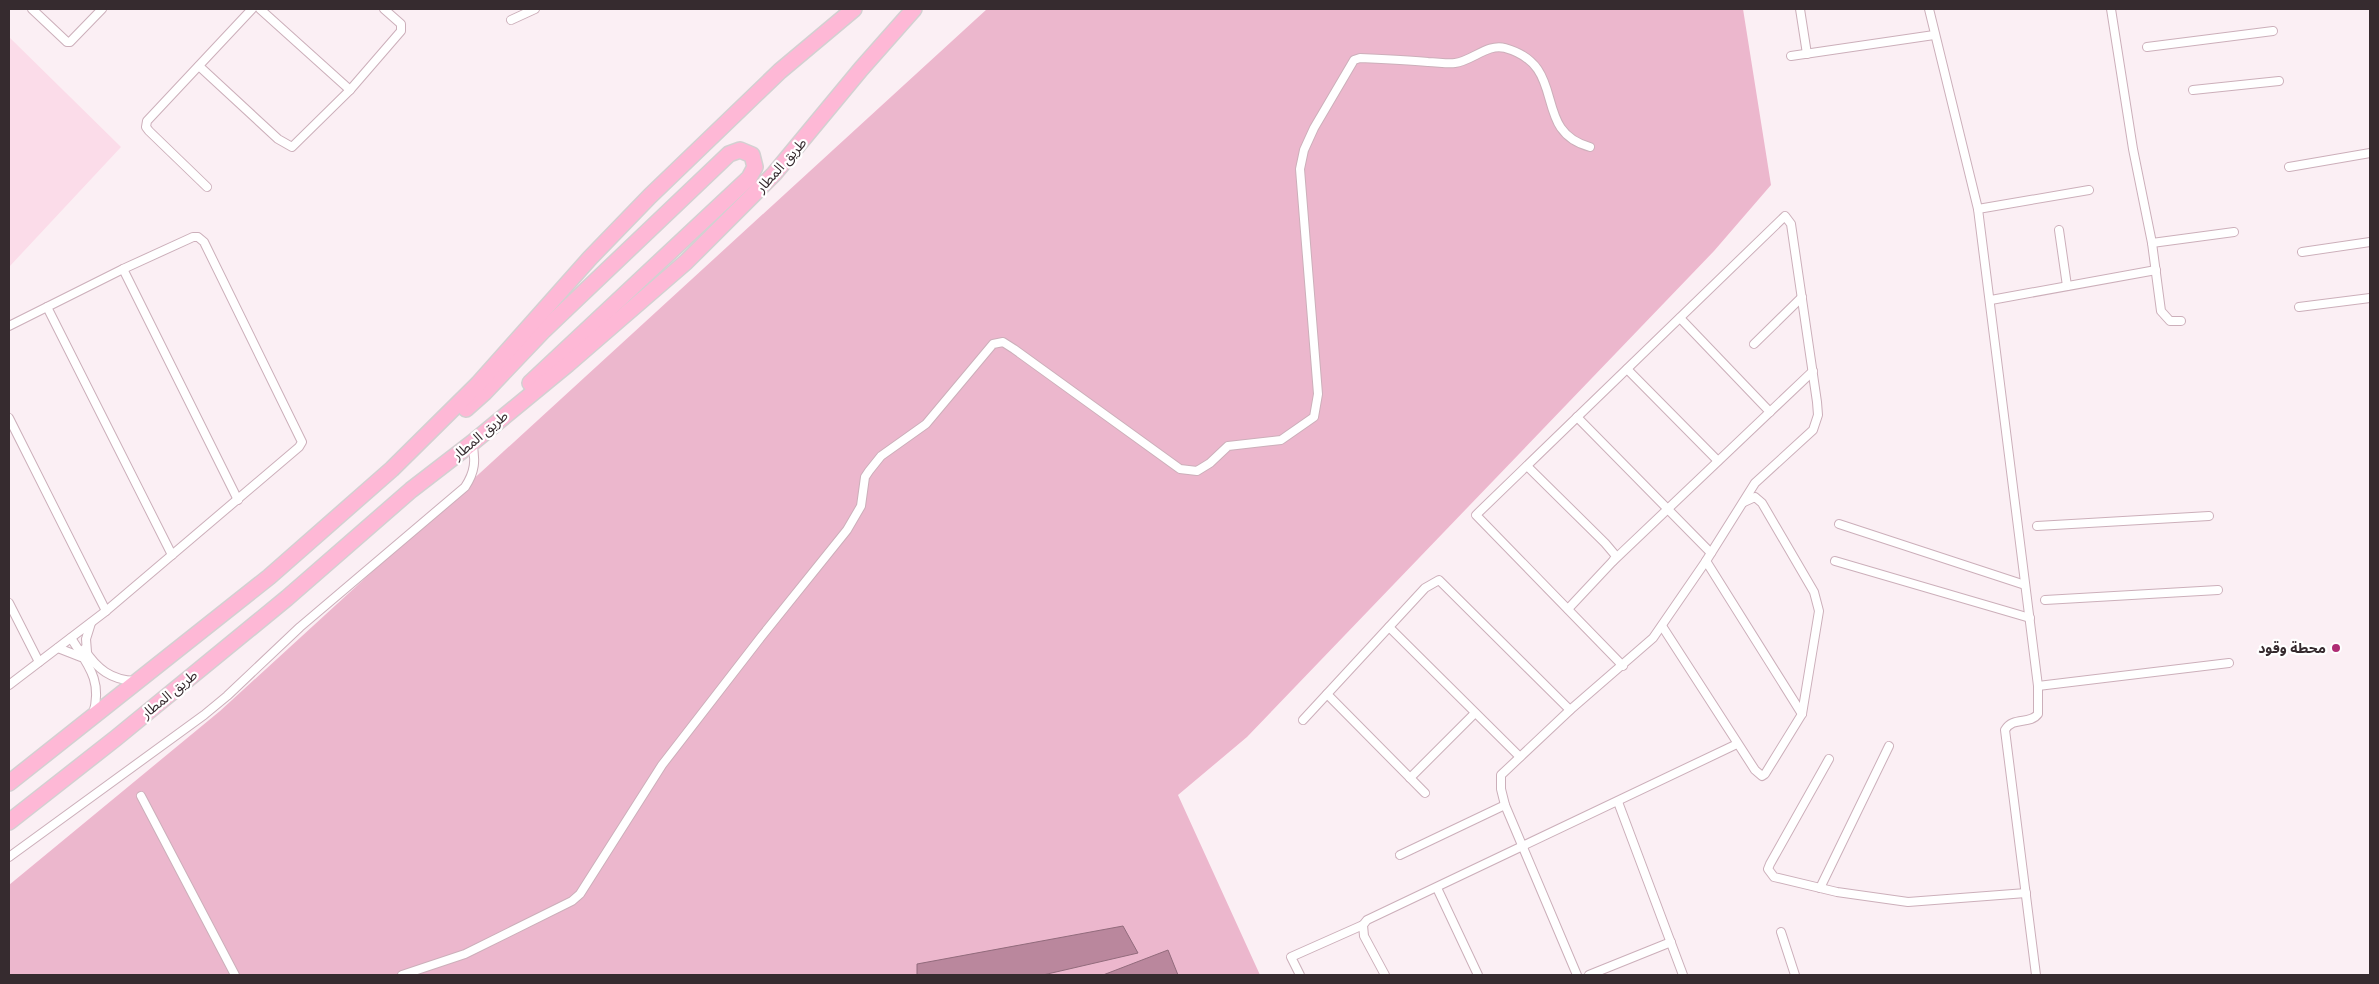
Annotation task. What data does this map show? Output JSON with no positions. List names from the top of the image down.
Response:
{
  "streets": {
    "highway": ["طريق المطار"]
  },
  "places": ["محطة وقود"]
}
